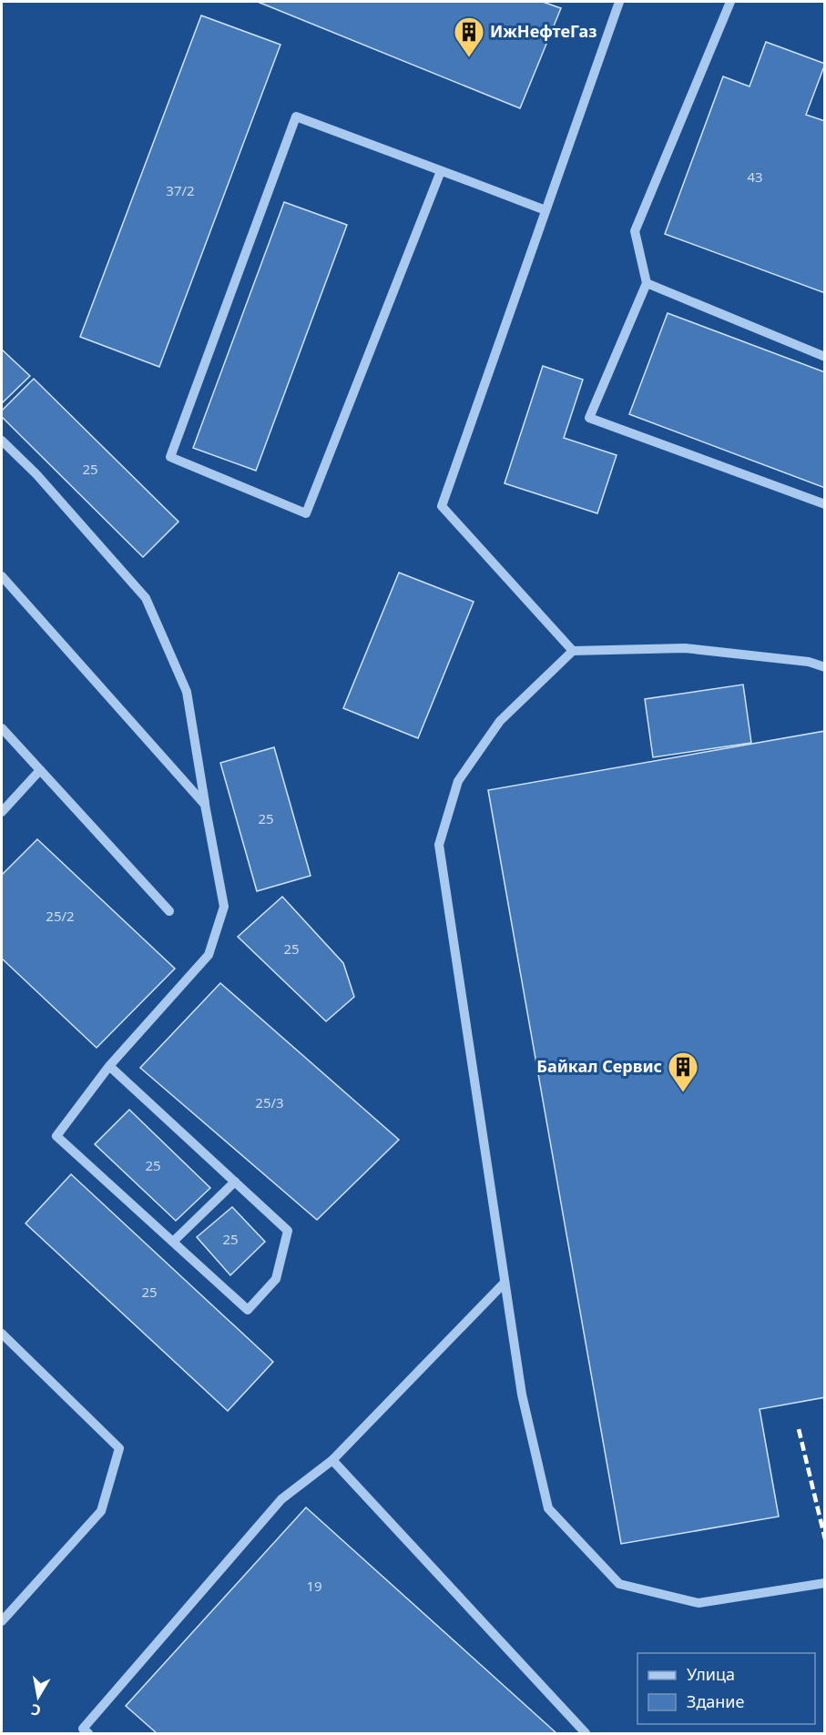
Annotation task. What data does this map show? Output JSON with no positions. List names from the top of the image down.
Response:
{
  "places": {
    "building": ["ИжНефтеГаз", "Байкал Сервис"]
  },
  "house_numbers": [
    "43",
    "37/2",
    "25",
    "25",
    "25/2",
    "25",
    "25/3",
    "25",
    "25",
    "25",
    "19"
  ],
  "legend": ["Улица", "Здание"],
  "north": "bottom"
}
